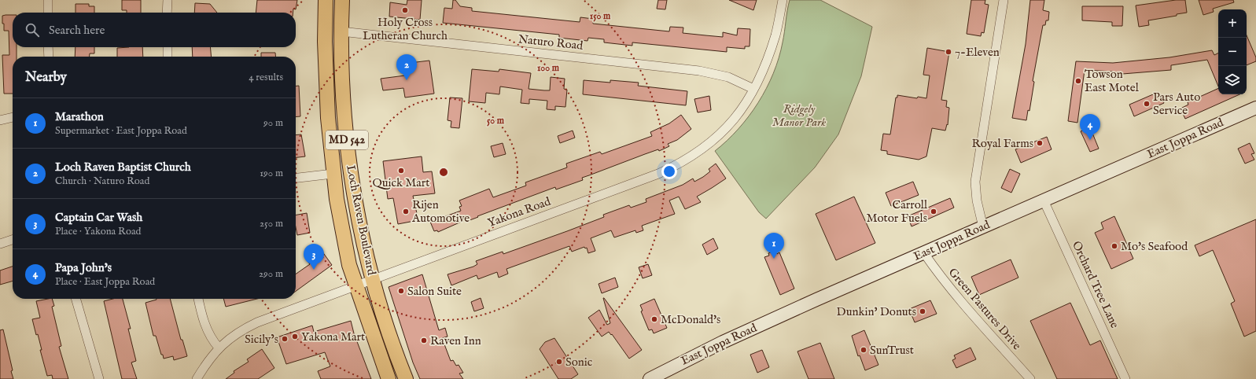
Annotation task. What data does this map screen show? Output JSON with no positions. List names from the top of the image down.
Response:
{
  "streets": {
    "main road": ["East Joppa Road", "MD 542", "Loch Raven Boulevard"],
    "street": [
      "Naturo Road",
      "Yakona Road",
      "Orchard Tree Lane",
      "Green Pastures Drive"
    ]
  },
  "crossings": [
    ["Naturo Road", "Yakona Road"],
    ["Naturo Road", "Loch Raven Boulevard"],
    ["East Joppa Road", "Orchard Tree Lane"],
    ["East Joppa Road", "Green Pastures Drive"],
    ["Yakona Road", "Loch Raven Boulevard"]
  ],
  "parks": ["Ridgely Manor Park"],
  "places": [
    "Holy Cross Lutheran Church",
    "7-Eleven",
    "Towson East Motel",
    "Pars Auto Service",
    "Royal Farms",
    "Quick Mart",
    "Rijen Automotive",
    "Carroll Motor Fuels",
    "Mo's Seafood",
    "Salon Suite",
    "Dunkin' Donuts",
    "McDonald's",
    "Yakona Mart",
    "Sicily’s",
    "Raven Inn",
    "SunTrust",
    "Sonic"
  ],
  "page": {
    "map_buttons": ["+", "−"],
    "search": "Search here",
    "pins": [
      "2",
      "4",
      "1",
      "3"
    ],
    "heading": ["Nearby", "4 results"],
    "list": [
      {
        "mark": "1",
        "name": "Marathon",
        "note": "Supermarket · East Joppa Road",
        "value": "90 m"
      },
      {
        "mark": "2",
        "name": "Loch Raven Baptist Church",
        "note": "Church · Naturo Road",
        "value": "190 m"
      },
      {
        "mark": "3",
        "name": "Captain Car Wash",
        "note": "Place · Yakona Road",
        "value": "250 m"
      },
      {
        "mark": "4",
        "name": "Papa John's",
        "note": "Place · East Joppa Road",
        "value": "290 m"
      }
    ]
  },
  "rings": ["150 m", "100 m", "50 m"]
}
